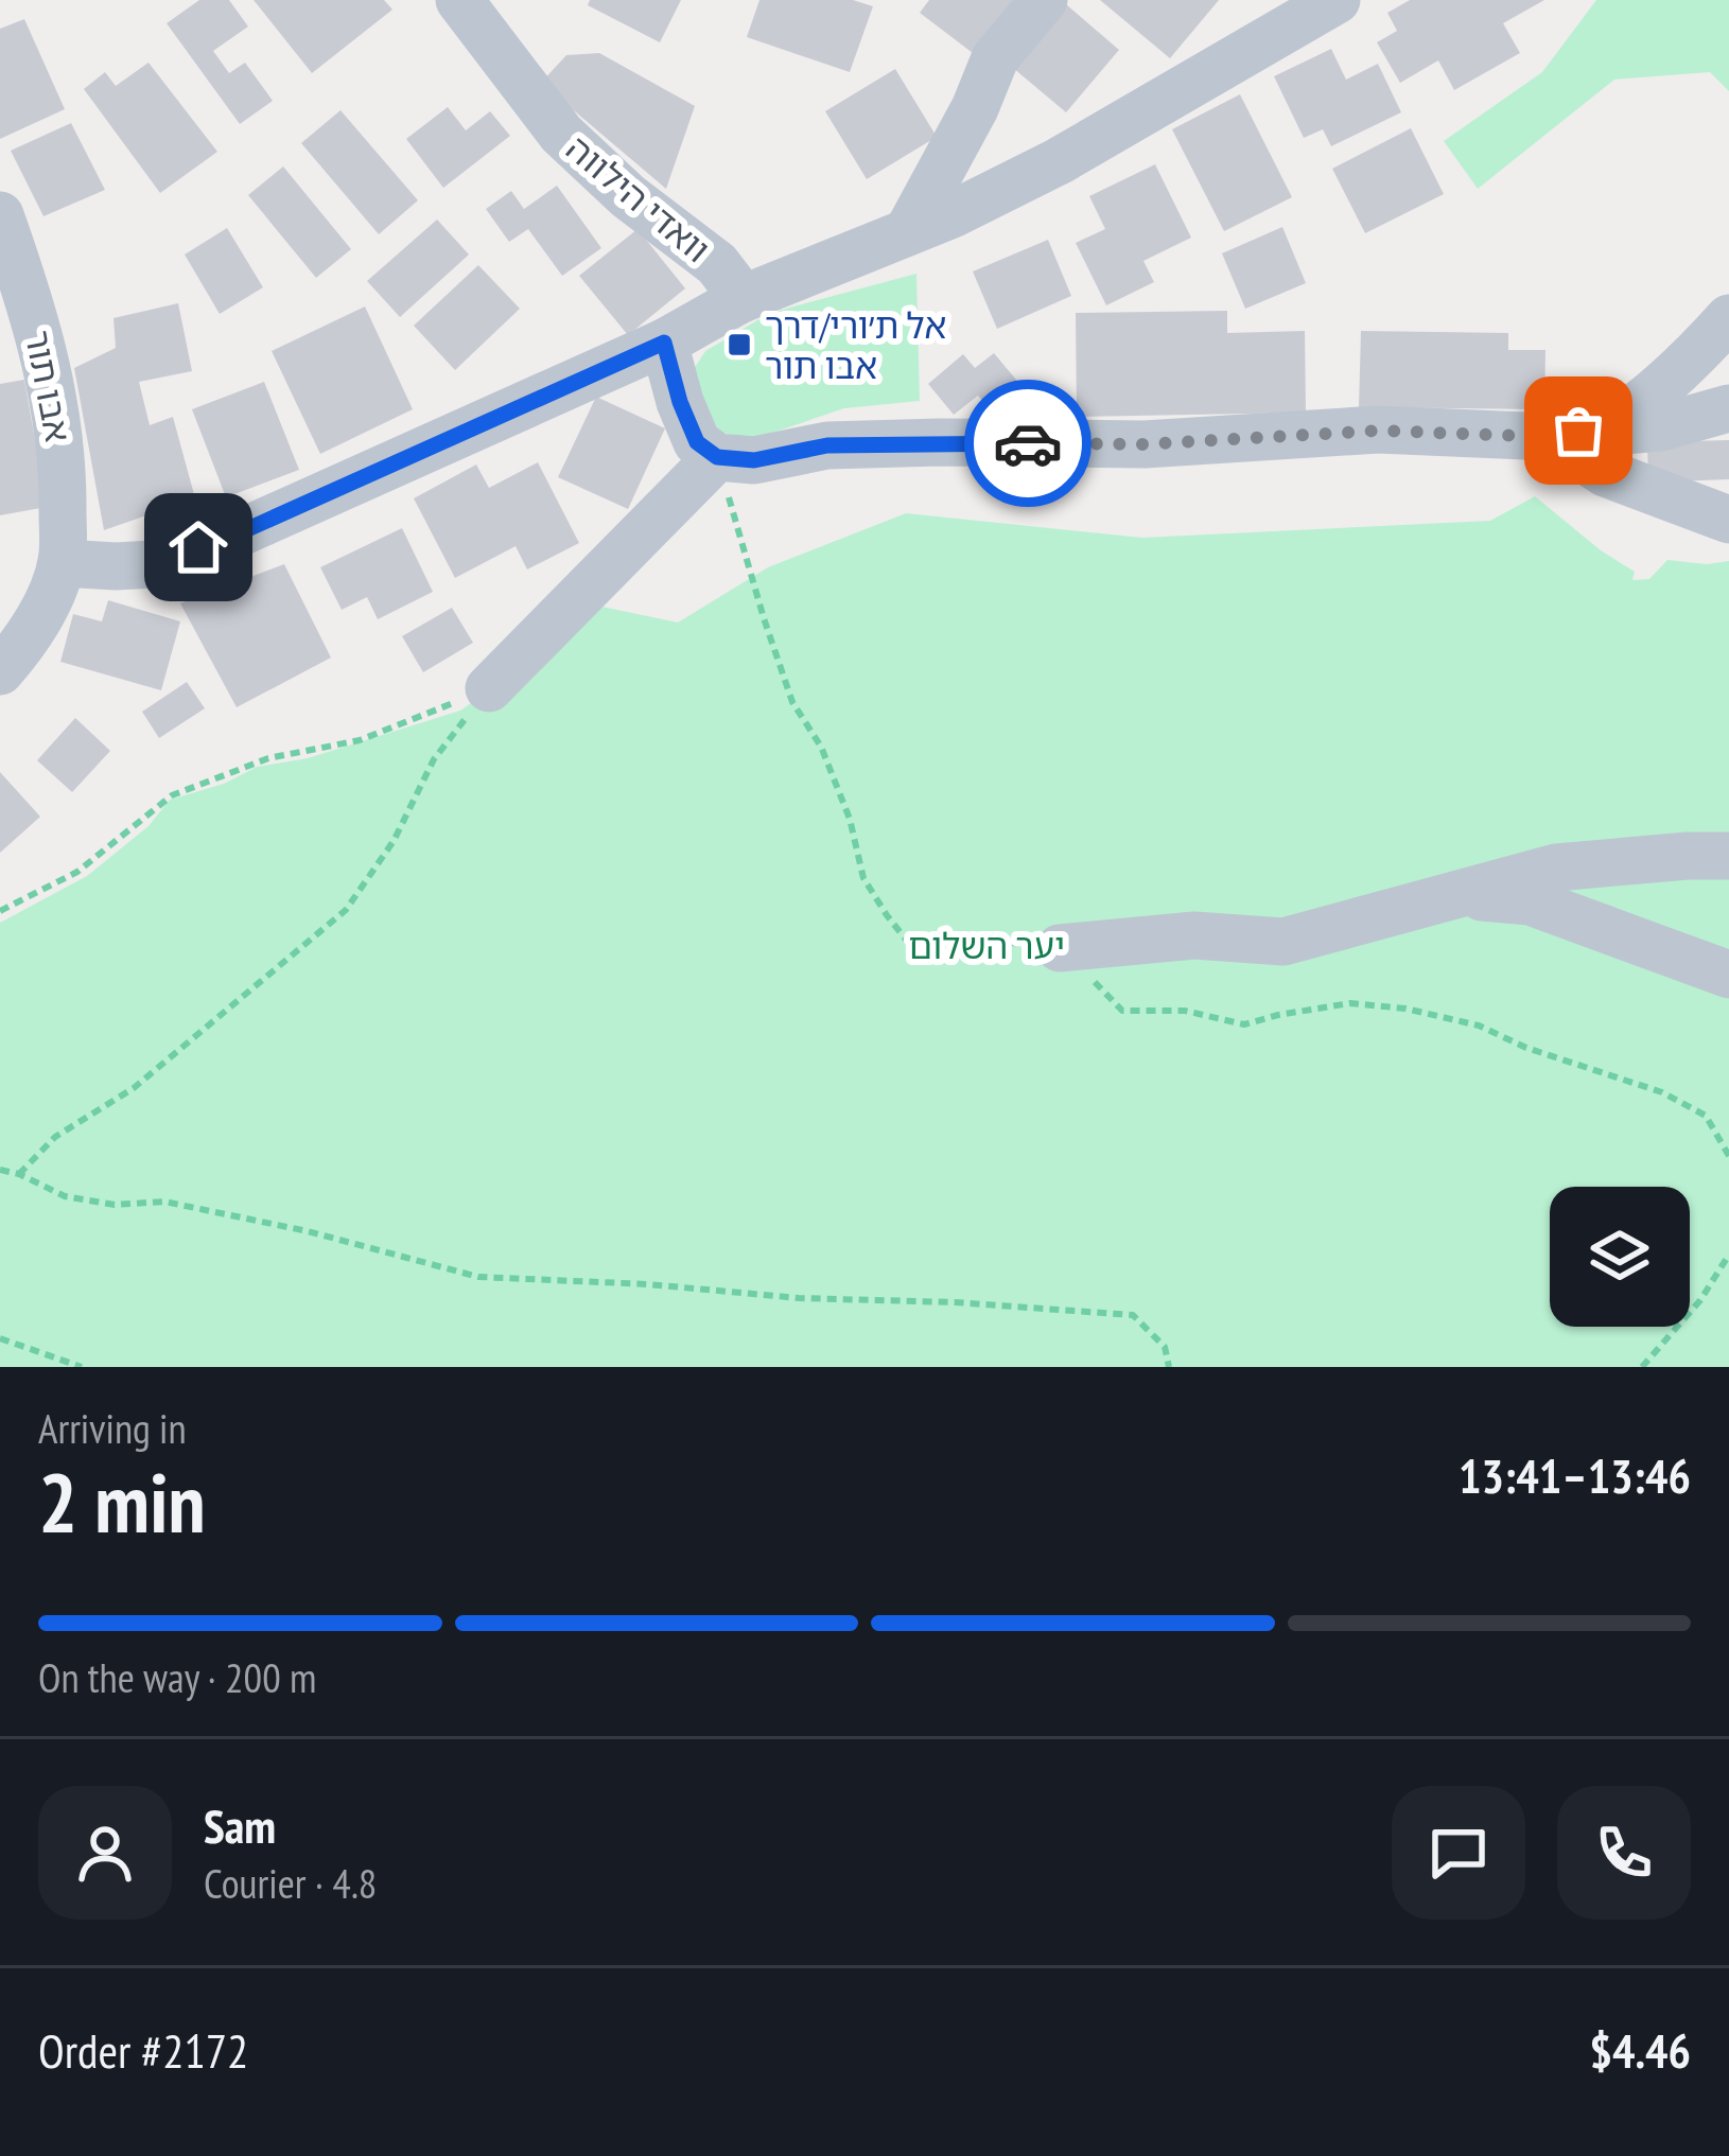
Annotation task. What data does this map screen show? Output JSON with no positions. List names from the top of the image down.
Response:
{
  "streets": {
    "street": ["וואדי הילווה", "אבו תור"]
  },
  "crossings": [
    ["וואדי הילווה", "אבו תור"]
  ],
  "parks": ["יער השלום"],
  "places": {
    "transit": ["אל ת׳ורי/דרך אבו תור"]
  },
  "page": {
    "heading": ["2 min", "Arriving in", "13:41–13:46"],
    "panel": [
      "Sam",
      "Courier · 4.8",
      "Order #2172",
      "$4.46"
    ],
    "bar": "On the way · 200 m"
  }
}
